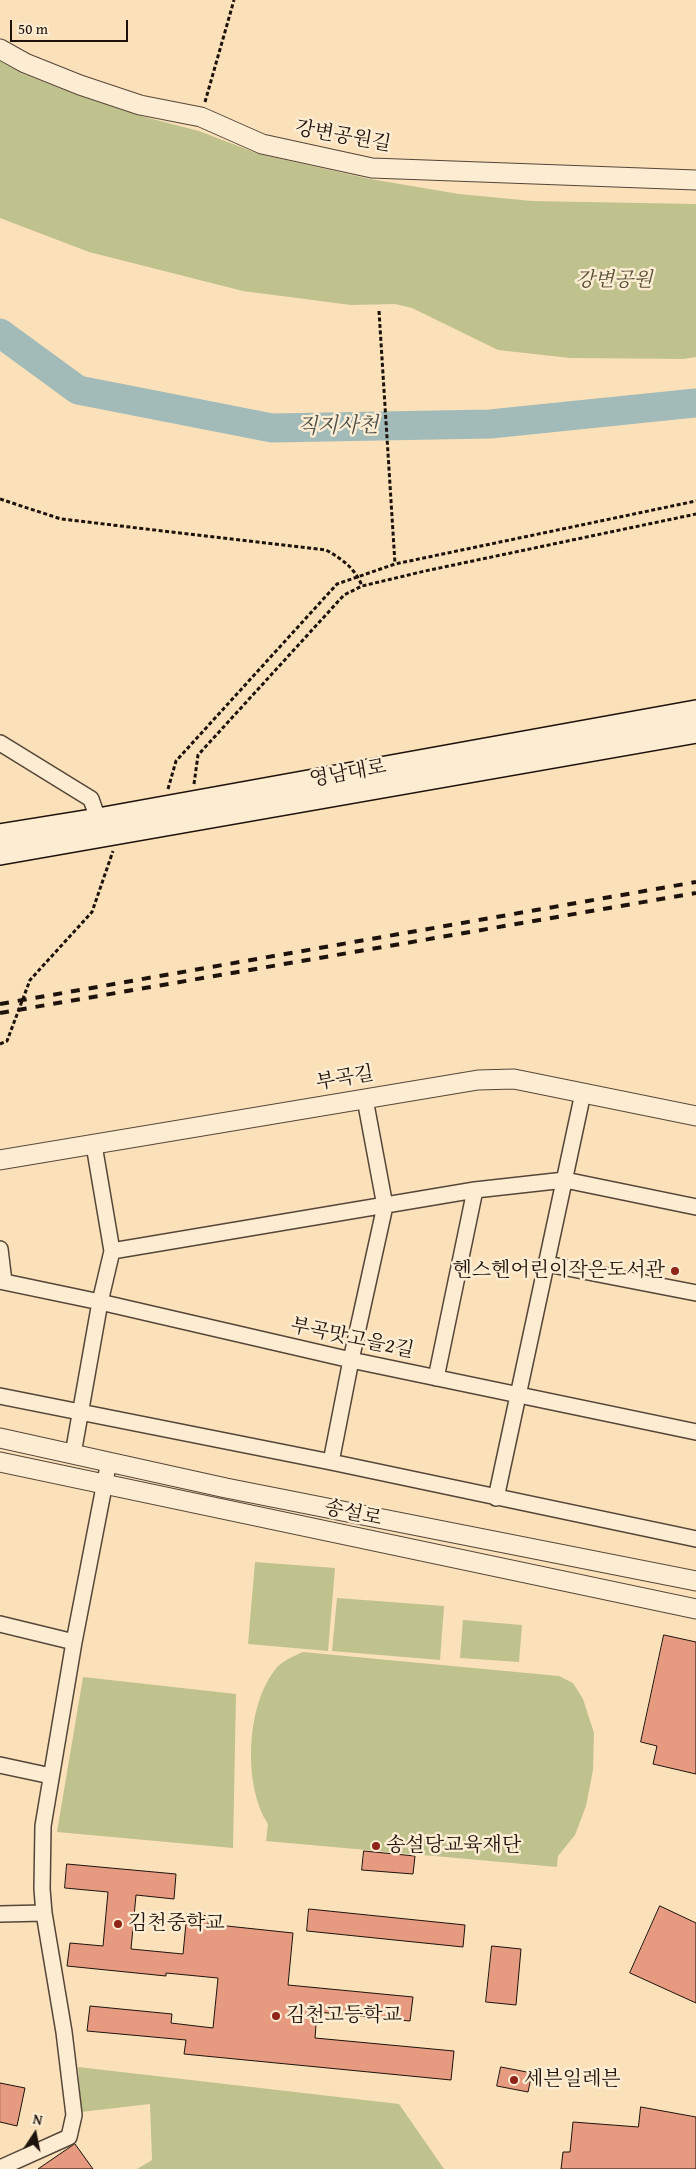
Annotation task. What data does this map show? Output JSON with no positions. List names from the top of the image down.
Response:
{
  "streets": {
    "main road": ["영남대로"],
    "street": [
      "강변공원길",
      "부곡길",
      "부곡맛고을2길",
      "송설로"
    ]
  },
  "water": ["직지사천"],
  "parks": ["강변공원"],
  "places": [
    "헨스헨어린이작은도서관",
    "송설당교육재단",
    "김천중학교",
    "김천고등학교",
    "세븐일레븐"
  ],
  "scale_bar": "50 m",
  "north": "top"
}
